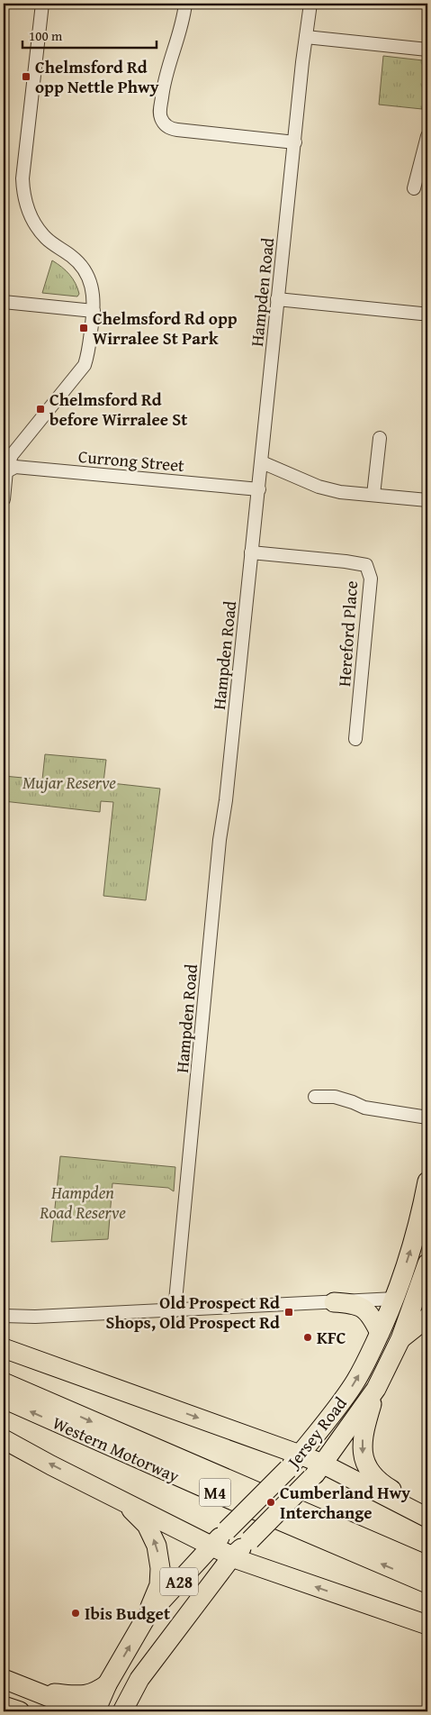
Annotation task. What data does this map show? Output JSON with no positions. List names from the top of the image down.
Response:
{
  "streets": {
    "highway": [
      "Jersey Road",
      "Western Motorway",
      "M4",
      "A28"
    ],
    "street": ["Hampden Road", "Currong Street", "Hereford Place"]
  },
  "crossings": [
    ["Hampden Road", "Currong Street"],
    ["Hampden Road", "Hereford Place"]
  ],
  "parks": ["Mujar Reserve", "Hampden Road Reserve"],
  "places": {
    "transit": [
      "Chelmsford Rd opp Nettle Phwy",
      "Chelmsford Rd opp Wirralee St Park",
      "Chelmsford Rd before Wirralee St",
      "Old Prospect Rd Shops, Old Prospect Rd"
    ],
    "other": ["KFC", "Cumberland Hwy Interchange", "Ibis Budget"]
  },
  "scale_bar": "100 m"
}
